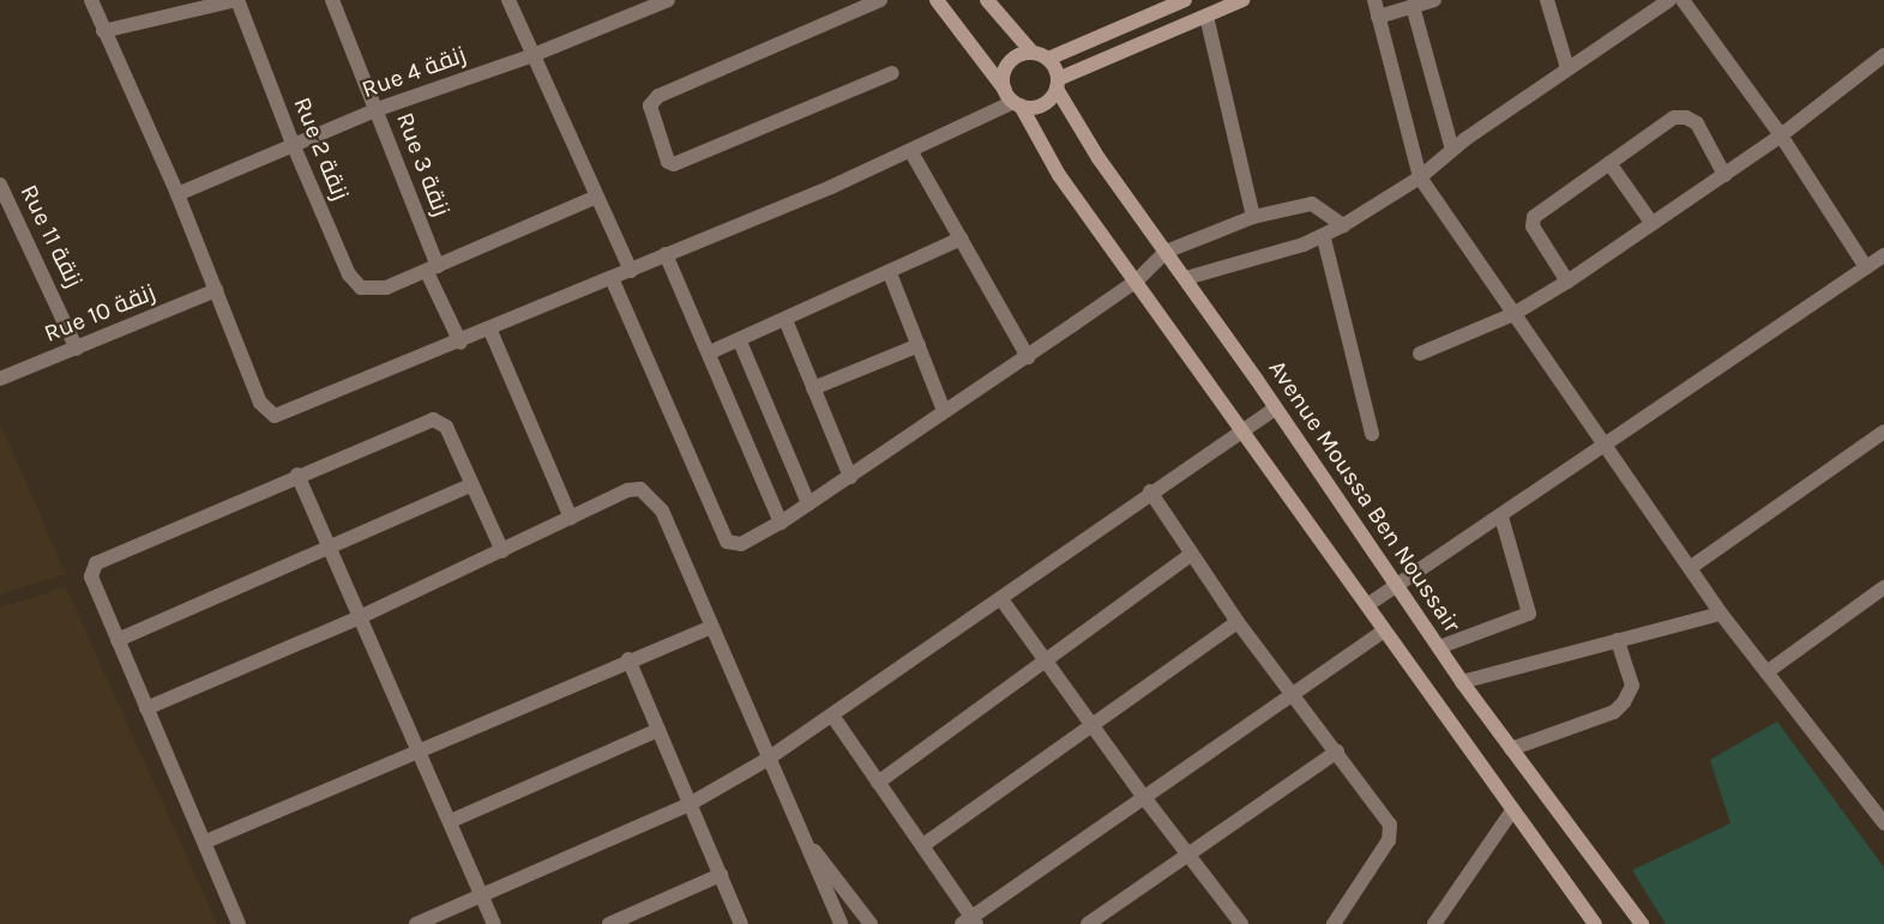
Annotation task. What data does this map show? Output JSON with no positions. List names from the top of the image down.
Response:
{
  "streets": {
    "street": [
      "Rue 4 زنقة",
      "Rue 2 زنقة",
      "Rue 3 زنقة",
      "Rue 11 زنقة",
      "Rue 10 زنقة",
      "Avenue Moussa Ben Noussair"
    ]
  },
  "crossings": [
    ["Rue 4 زنقة", "Rue 2 زنقة"],
    ["Rue 4 زنقة", "Rue 3 زنقة"],
    ["Rue 2 زنقة", "Rue 3 زنقة"],
    ["Rue 11 زنقة", "Rue 10 زنقة"]
  ]
}
